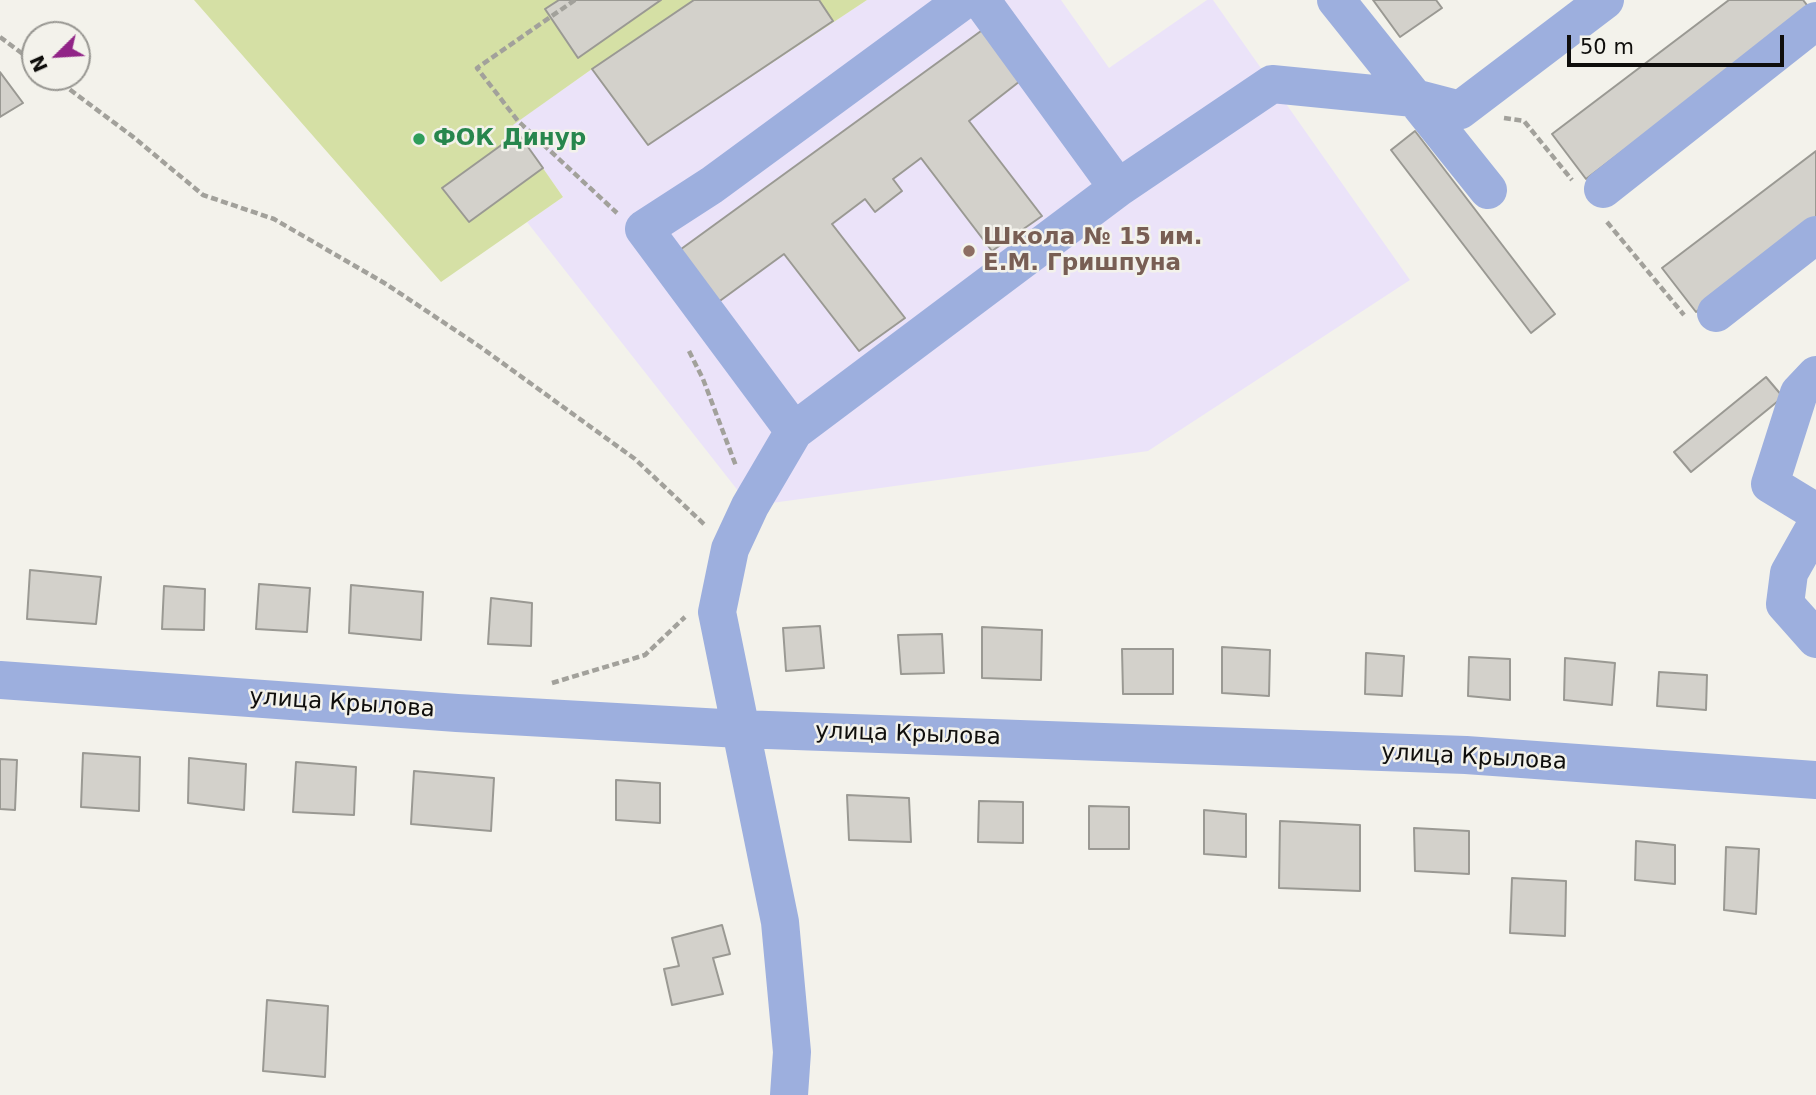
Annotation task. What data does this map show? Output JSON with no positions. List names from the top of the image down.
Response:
{
  "streets": {
    "street": ["улица Крылова"]
  },
  "places": ["ФОК Динур", "Школа № 15 им. Е.М. Гришпуна"],
  "scale_bar": "50 m",
  "north": "bottom left"
}
